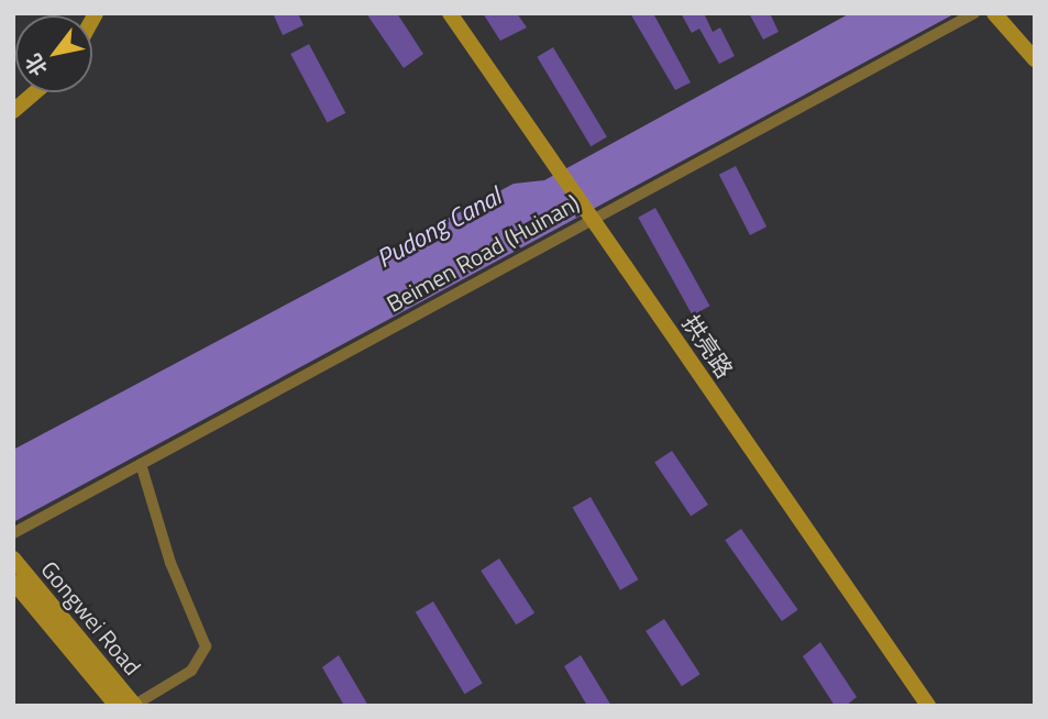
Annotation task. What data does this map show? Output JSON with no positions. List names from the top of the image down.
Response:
{
  "streets": {
    "street": ["Beimen Road (Huinan)", "拱亮路", "Gongwei Road"]
  },
  "water": ["Pudong Canal"],
  "north": "bottom left"
}
